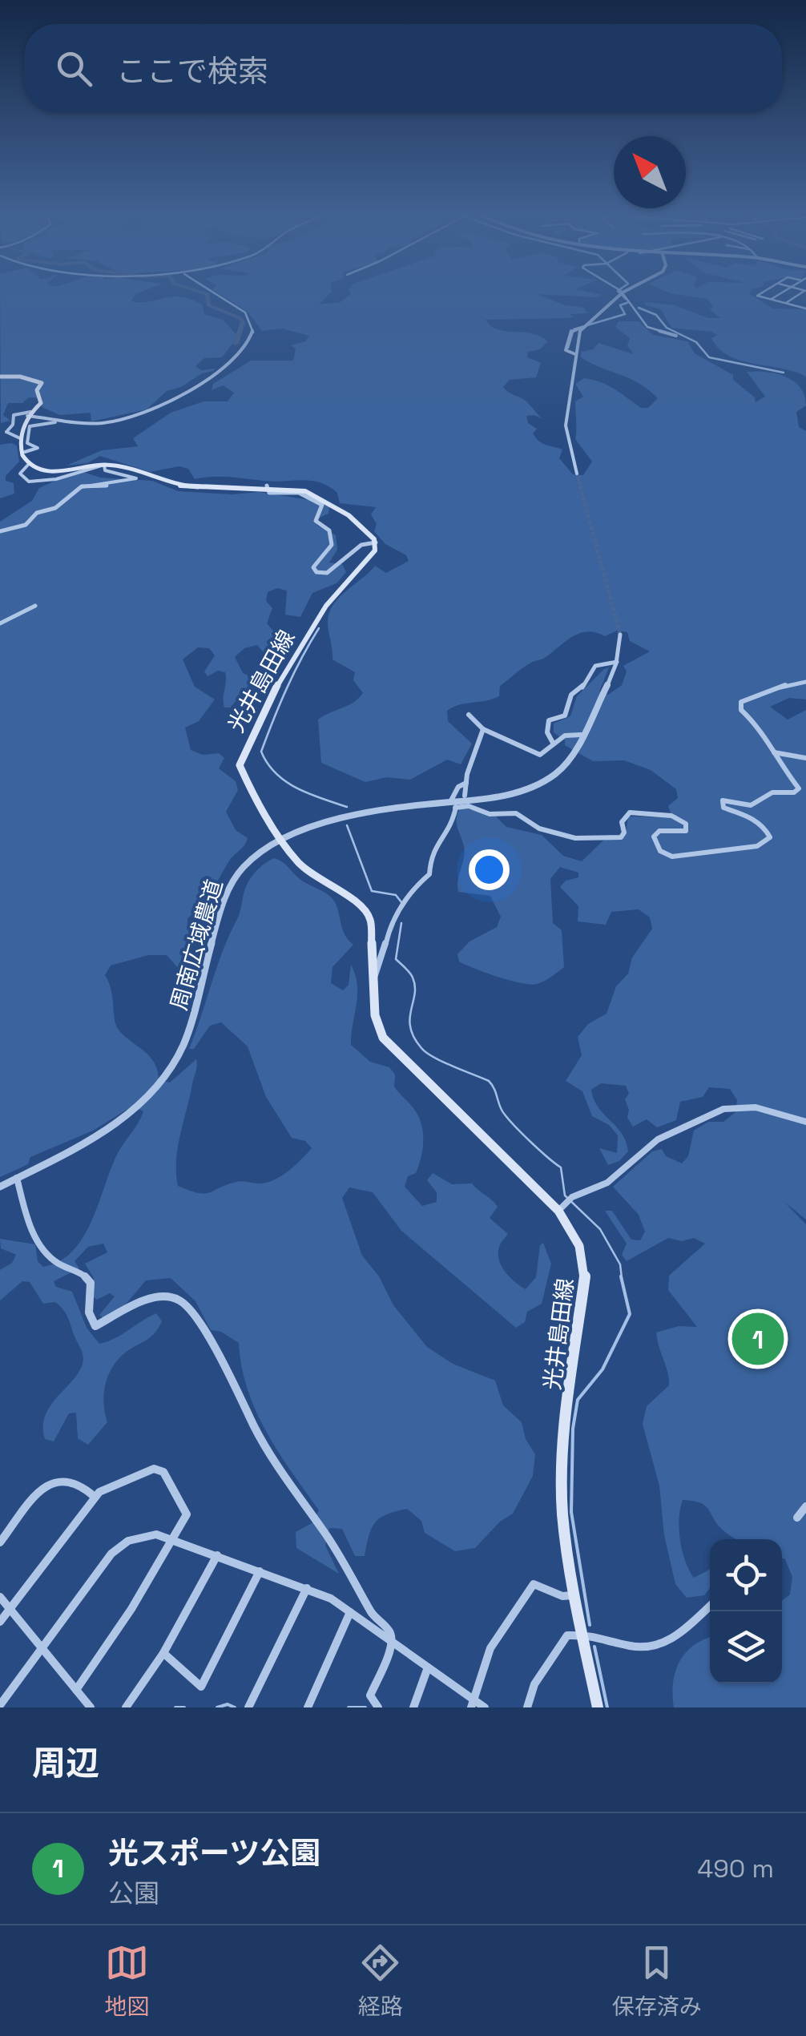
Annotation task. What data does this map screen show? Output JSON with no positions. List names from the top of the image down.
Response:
{
  "streets": {
    "main road": ["光井島田線"],
    "street": ["周南広域農道"]
  },
  "crossings": [
    ["光井島田線", "周南広域農道"]
  ],
  "north": "top left",
  "page": {
    "search": "ここで検索",
    "pins": "1",
    "heading": "周辺",
    "list": [
      {
        "mark": "1",
        "name": "光スポーツ公園",
        "note": "公園",
        "value": "490 m"
      }
    ],
    "nav": ["地図", "経路", "保存済み"]
  }
}
